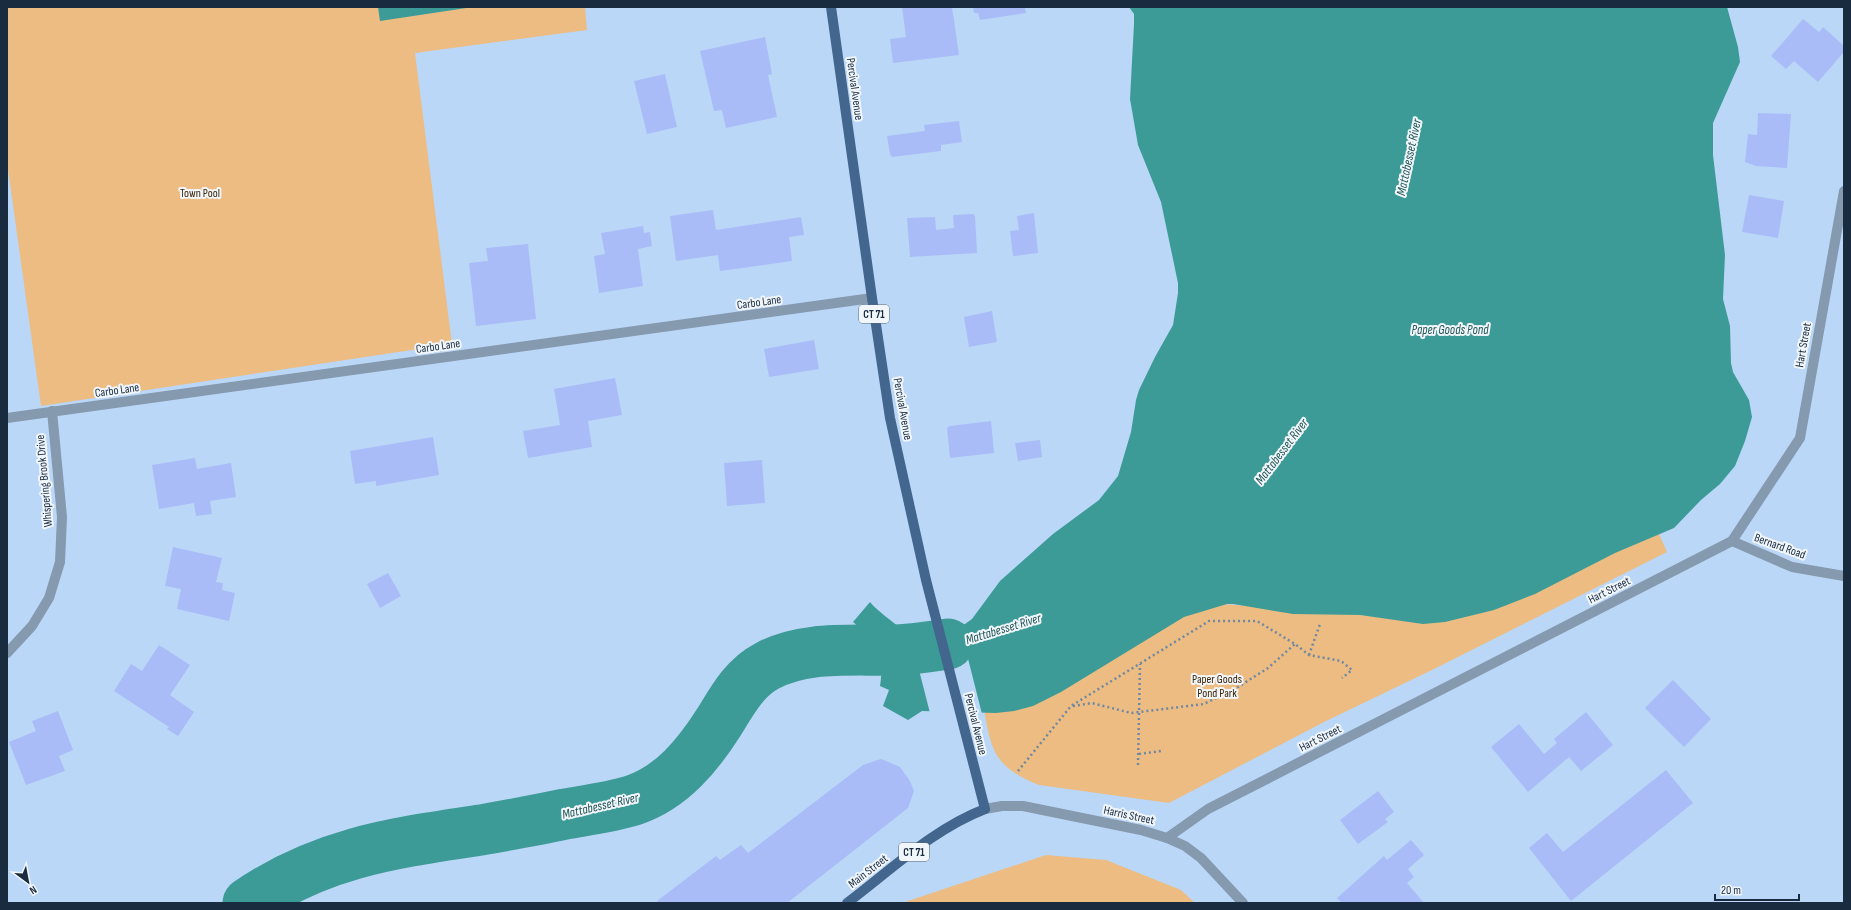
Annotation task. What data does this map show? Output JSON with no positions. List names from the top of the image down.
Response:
{
  "streets": {
    "main road": ["Percival Avenue", "CT 71", "Main Street"],
    "street": [
      "Carbo Lane",
      "Hart Street",
      "Whispering Brook Drive",
      "Bernard Road",
      "Harris Street"
    ]
  },
  "crossings": [
    ["Percival Avenue", "Carbo Lane"],
    ["Percival Avenue", "Harris Street"],
    ["Percival Avenue", "Main Street"],
    ["Carbo Lane", "Whispering Brook Drive"],
    ["Hart Street", "Bernard Road"],
    ["Hart Street", "Harris Street"],
    ["Harris Street", "Main Street"]
  ],
  "water": ["Mattabesset River", "Paper Goods Pond"],
  "parks": ["Town Pool", "Paper Goods Pond Park"],
  "scale_bar": "20 m",
  "north": "bottom right"
}
